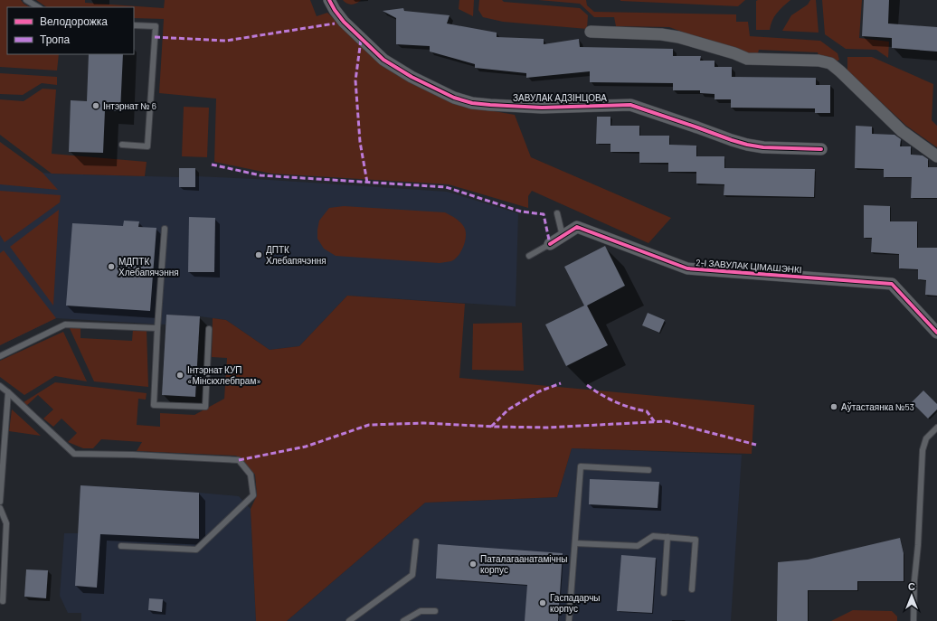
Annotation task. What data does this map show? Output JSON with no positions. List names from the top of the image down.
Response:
{
  "streets": {
    "street": ["ЗАВУЛАК АДЗІНЦОВА", "2-І ЗАВУЛАК ЦІМАШЭНКІ"]
  },
  "places": [
    "Інтэрнат № 6",
    "ДПТК Хлебапячэння",
    "МДПТК Хлебапячэння",
    "Інтэрнат КУП «Мінскхлебпрам»",
    "Аўтастаянка №53",
    "Паталагаанатамічны корпус",
    "Гаспадарчы корпус"
  ],
  "legend": ["Велодорожка", "Тропа"],
  "north": "top"
}
